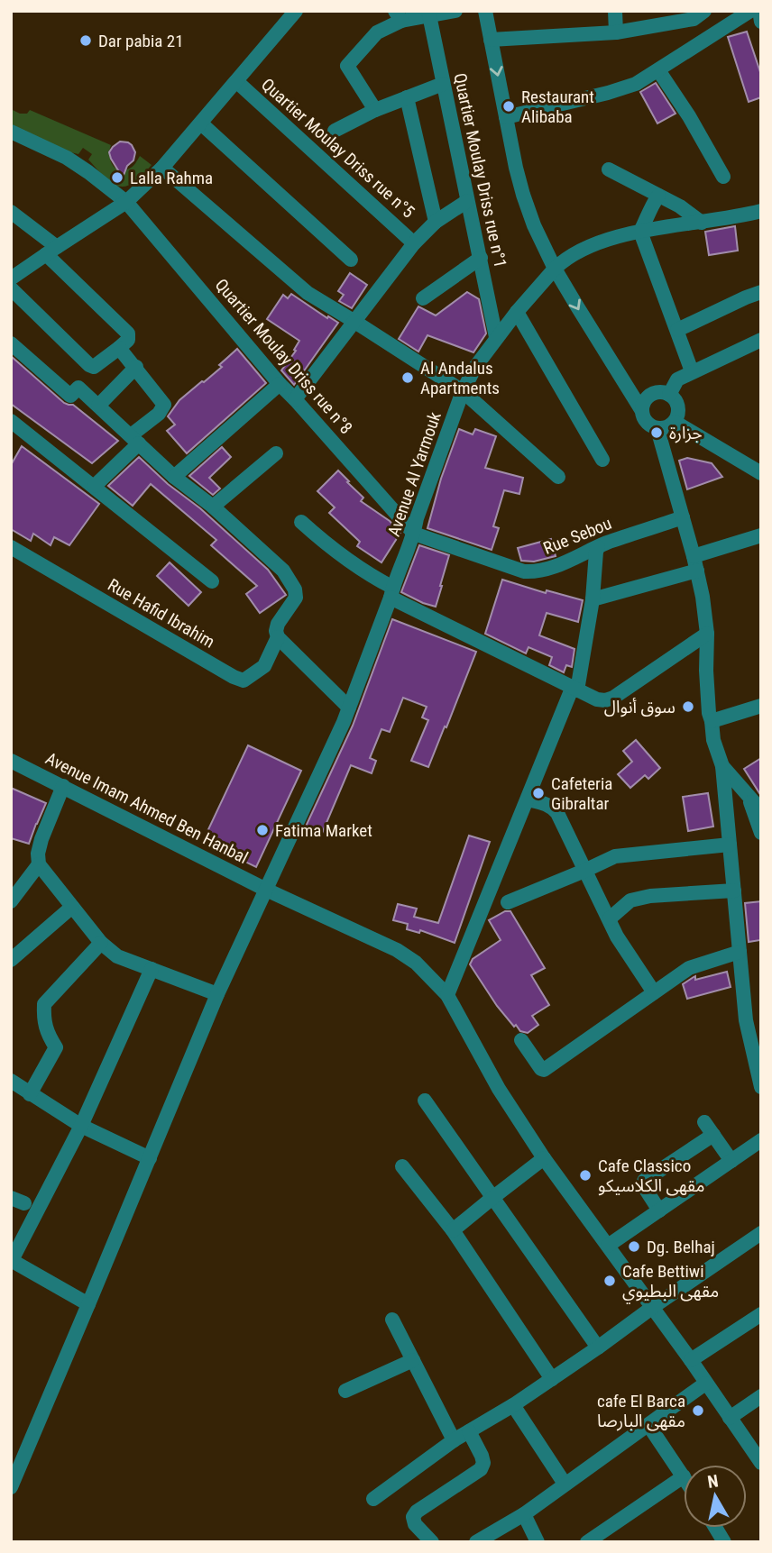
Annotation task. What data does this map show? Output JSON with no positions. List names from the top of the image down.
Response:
{
  "streets": {
    "street": [
      "Quartier Moulay Driss rue n°5",
      "Quartier Moulay Driss rue n°1",
      "Quartier Moulay Driss rue n°8",
      "Avenue Al Yarmouk",
      "Rue Sebou",
      "Rue Hafid Ibrahim",
      "Avenue Imam Ahmed Ben Hanbal"
    ]
  },
  "crossings": [
    ["Quartier Moulay Driss rue n°1", "Avenue Al Yarmouk"],
    ["Quartier Moulay Driss rue n°8", "Avenue Al Yarmouk"],
    ["Quartier Moulay Driss rue n°8", "Rue Sebou"],
    ["Avenue Al Yarmouk", "Rue Sebou"],
    ["Avenue Al Yarmouk", "Avenue Imam Ahmed Ben Hanbal"]
  ],
  "places": [
    "Dar pabia 21",
    "Restaurant Alibaba",
    "Lalla Rahma",
    "Al Andalus Apartments",
    "جزارة",
    "سوق أنوال",
    "Cafeteria Gibraltar",
    "Fatima Market",
    "Cafe Classico مقهى الكلاسيكو",
    "Dg. Belhaj",
    "Cafe Bettiwi مقهى البطيوي",
    "cafe El Barca مقهى البارصا"
  ],
  "north": "top"
}
